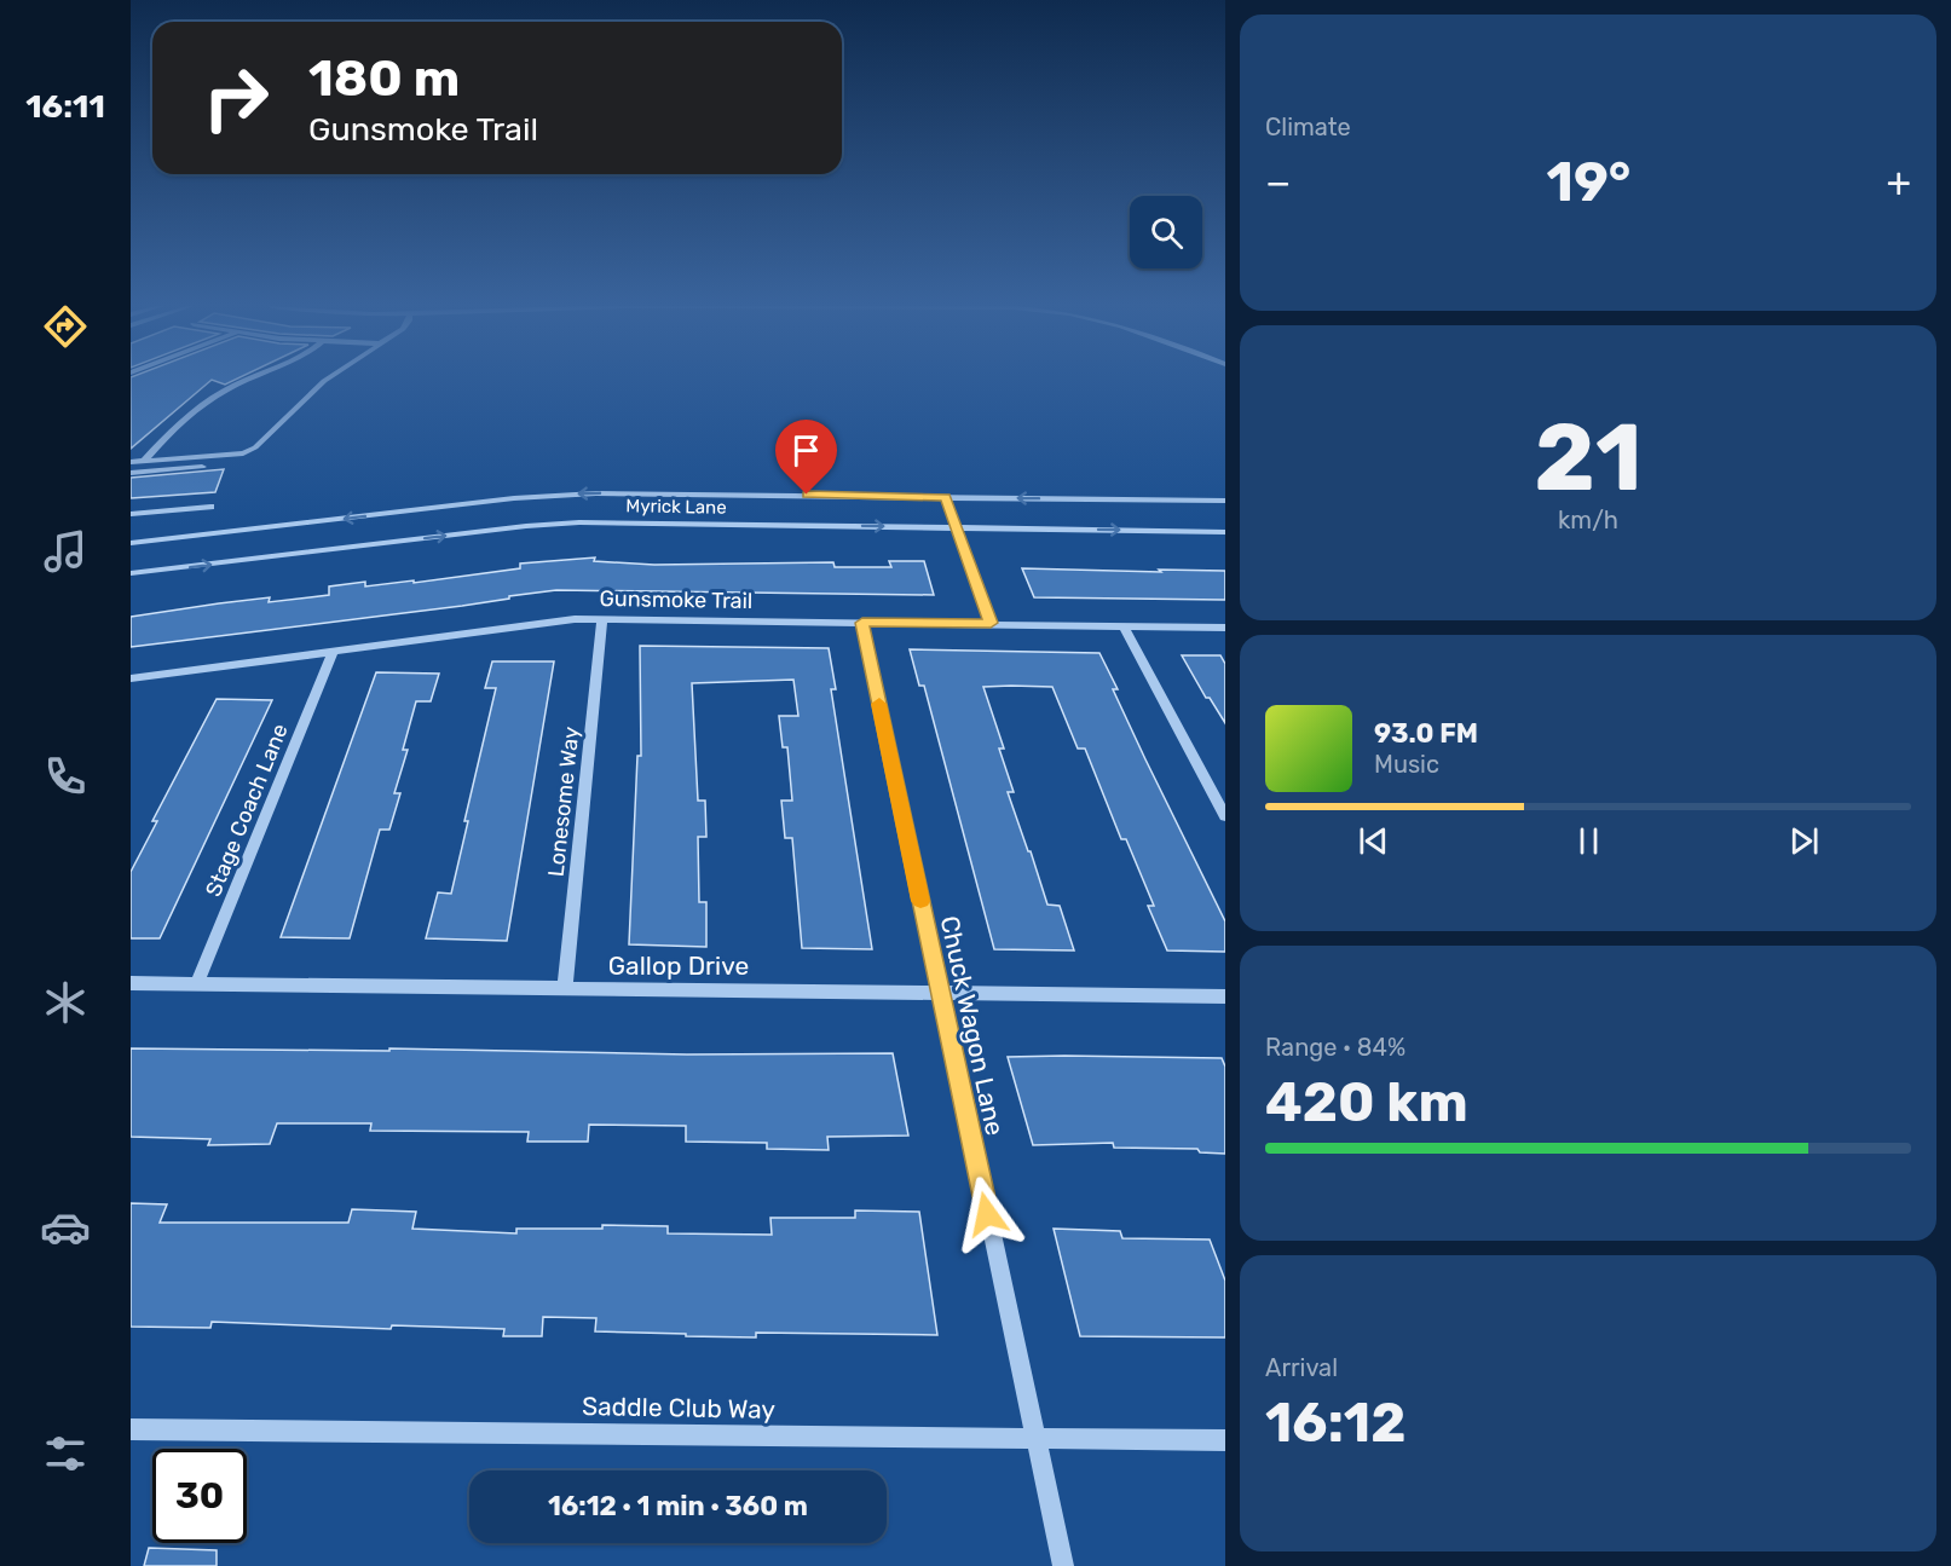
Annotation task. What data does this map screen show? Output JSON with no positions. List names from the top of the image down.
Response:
{
  "streets": {
    "street": [
      "Myrick Lane",
      "Gunsmoke Trail",
      "Lonesome Way",
      "Stage Coach Lane",
      "Gallop Drive",
      "Chuck Wagon Lane",
      "Saddle Club Way"
    ]
  },
  "crossings": [
    ["Gunsmoke Trail", "Lonesome Way"],
    ["Gunsmoke Trail", "Stage Coach Lane"],
    ["Gunsmoke Trail", "Chuck Wagon Lane"],
    ["Lonesome Way", "Gallop Drive"],
    ["Stage Coach Lane", "Gallop Drive"],
    ["Gallop Drive", "Chuck Wagon Lane"],
    ["Chuck Wagon Lane", "Saddle Club Way"]
  ],
  "page": {
    "tabs": "16:11",
    "tile": [
      "Climate",
      ["21", "km/h"],
      ["Range · 84%", "420 km"],
      ["Arrival", "16:12"]
    ],
    "turn": ["180 m", "Gunsmoke Trail"],
    "heat": ["−", "19°", "+"],
    "song": ["93.0 FM", "Music"],
    "limit": "30",
    "trip": "16:12 · 1 min · 360 m"
  }
}
